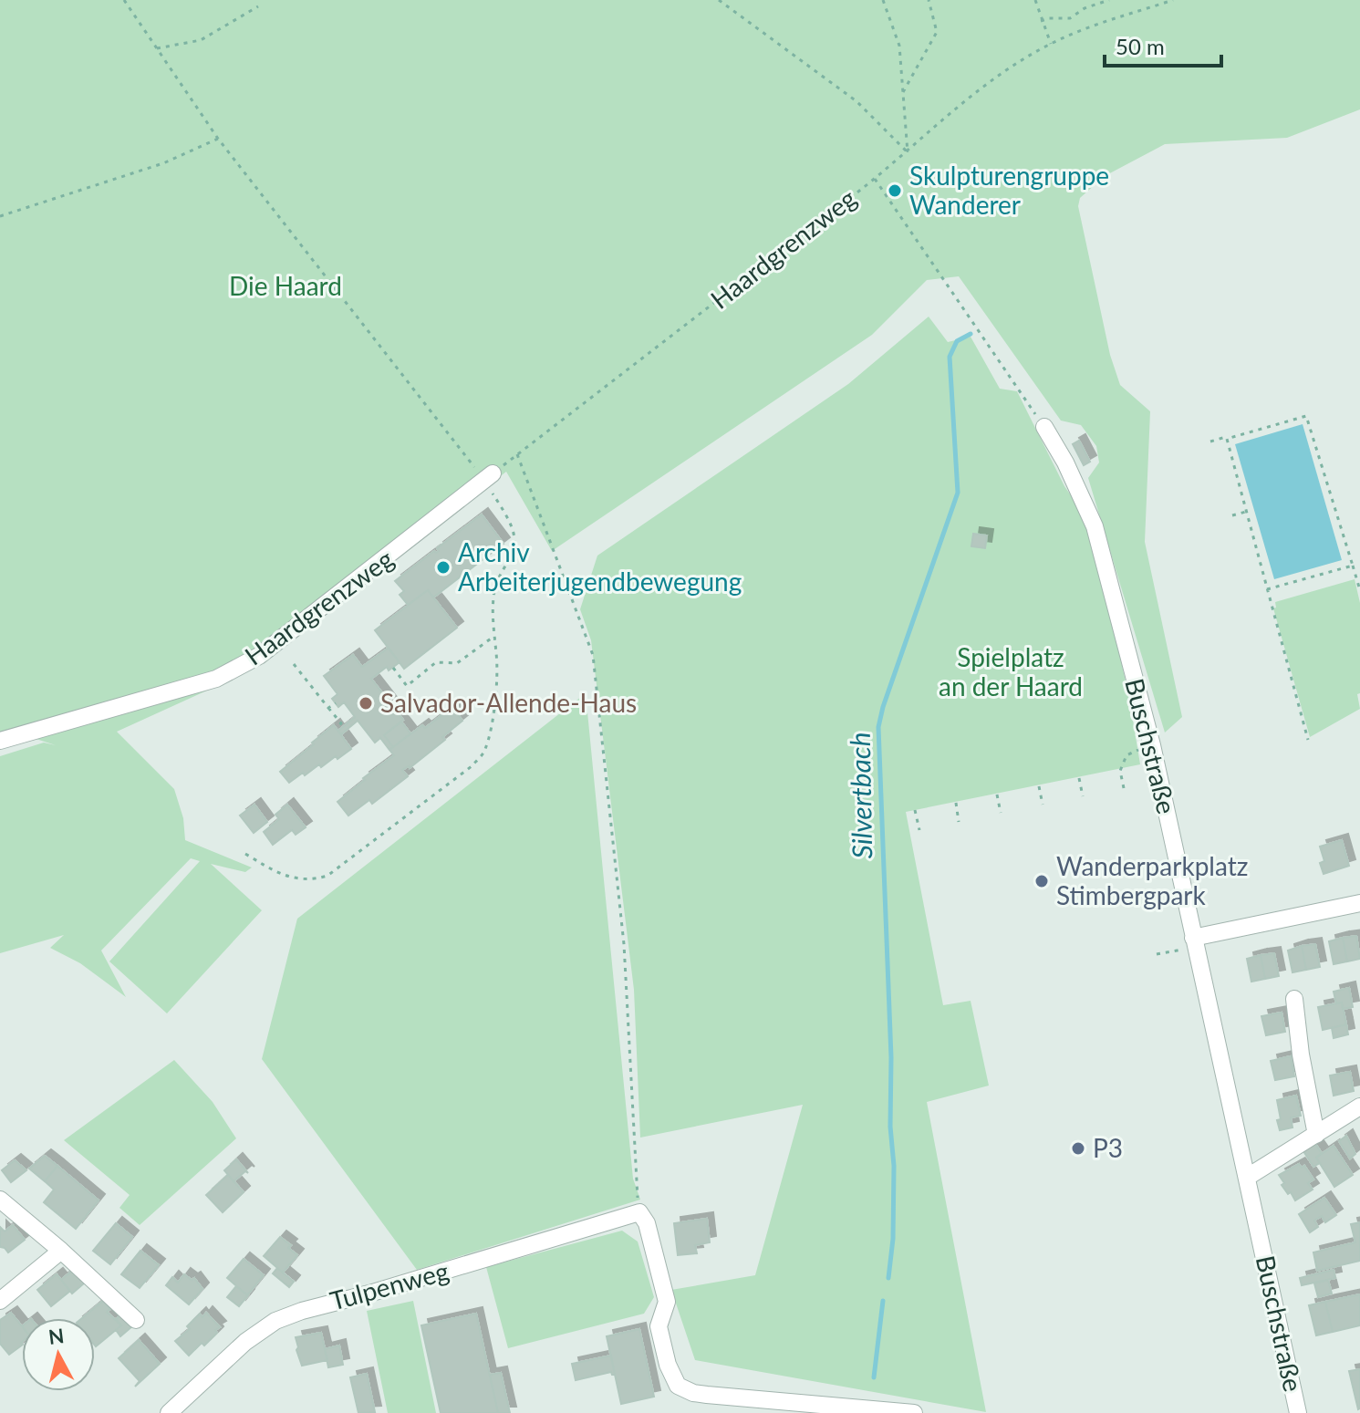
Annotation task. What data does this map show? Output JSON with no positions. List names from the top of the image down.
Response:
{
  "streets": {
    "street": ["Haardgrenzweg", "Buschstraße", "Tulpenweg"]
  },
  "crossings": [
    ["Haardgrenzweg", "Tulpenweg"]
  ],
  "water": ["Silvertbach"],
  "parks": ["Die Haard", "Spielplatz an der Haard"],
  "places": [
    "Skulpturengruppe Wanderer",
    "Archiv Arbeiterjugendbewegung",
    "Salvador-Allende-Haus",
    "Wanderparkplatz Stimbergpark",
    "P3"
  ],
  "scale_bar": "50 m",
  "north": "top"
}
